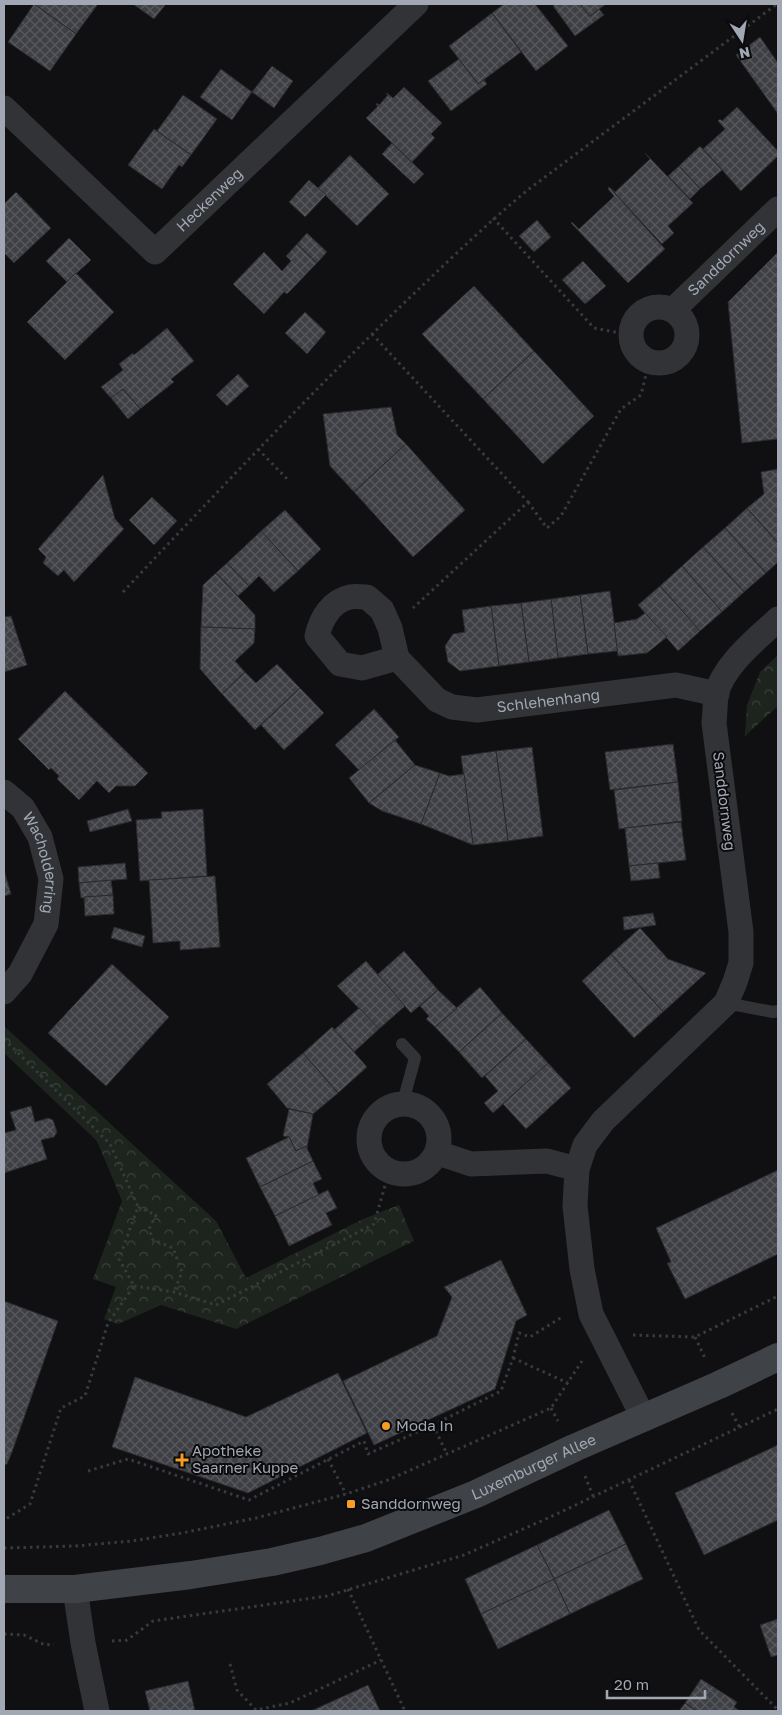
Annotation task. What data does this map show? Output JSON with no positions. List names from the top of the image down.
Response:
{
  "streets": {
    "street": [
      "Heckenweg",
      "Sanddornweg",
      "Schlehenhang",
      "Wacholderring",
      "Luxemburger Allee"
    ]
  },
  "crossings": [
    ["Sanddornweg", "Schlehenhang"],
    ["Sanddornweg", "Luxemburger Allee"]
  ],
  "places": {
    "other": ["Moda In"],
    "health": ["Apotheke Saarner Kuppe"],
    "transit": ["Sanddornweg"]
  },
  "scale_bar": "20 m",
  "north": "bottom"
}
